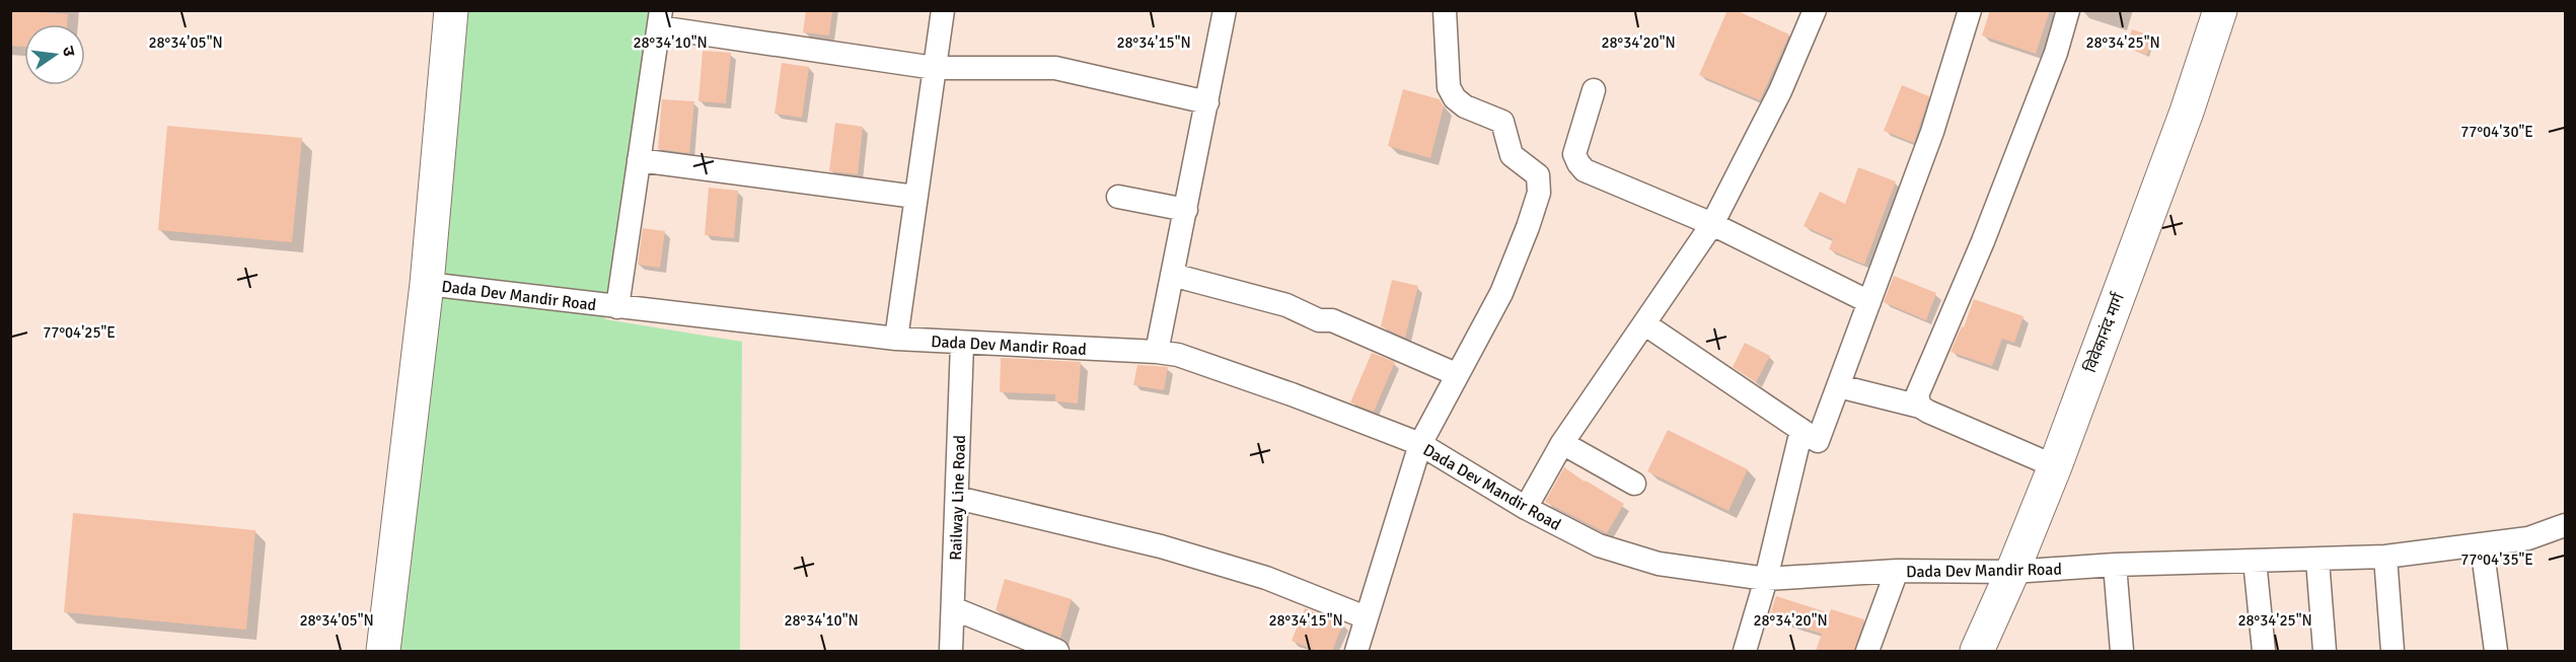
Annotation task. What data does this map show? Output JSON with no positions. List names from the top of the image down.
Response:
{
  "streets": {
    "street": ["Dada Dev Mandir Road", "विवेकानंद मार्ग", "Railway Line Road"]
  },
  "crossings": [
    ["Dada Dev Mandir Road", "विवेकानंद मार्ग"],
    ["Dada Dev Mandir Road", "Railway Line Road"]
  ],
  "north": "right",
  "coordinates": [
    "28°34'05\"N",
    "28°34'10\"N",
    "28°34'15\"N",
    "28°34'20\"N",
    "28°34'25\"N",
    "77°04'30\"E",
    "77°04'25\"E",
    "77°04'35\"E"
  ]
}
